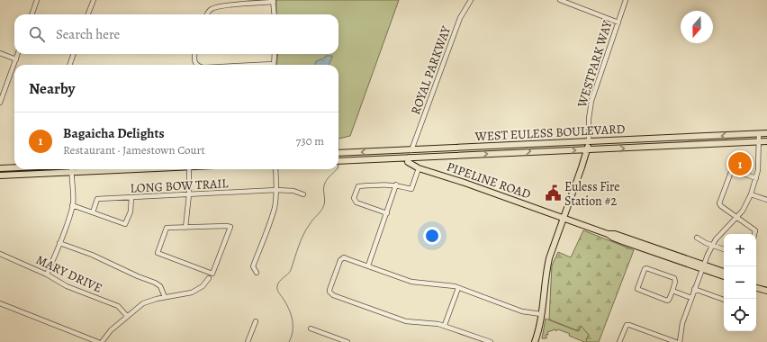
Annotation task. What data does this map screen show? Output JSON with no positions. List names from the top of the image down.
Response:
{
  "streets": {
    "main road": ["WESTPARK WAY", "WEST EULESS BOULEVARD", "PIPELINE ROAD"],
    "street": ["ROYAL PARKWAY", "LONG BOW TRAIL", "MARY DRIVE"]
  },
  "crossings": [
    ["WESTPARK WAY", "WEST EULESS BOULEVARD"],
    ["WESTPARK WAY", "PIPELINE ROAD"],
    ["ROYAL PARKWAY", "WEST EULESS BOULEVARD"]
  ],
  "places": {
    "public building": ["Euless Fire Station #2"]
  },
  "north": "bottom",
  "page": {
    "search": "Search here",
    "heading": "Nearby",
    "list": [
      {
        "mark": "1",
        "name": "Bagaicha Delights",
        "note": "Restaurant · Jamestown Court",
        "value": "730 m"
      }
    ],
    "pins": "1",
    "map_buttons": ["+", "−"]
  }
}
